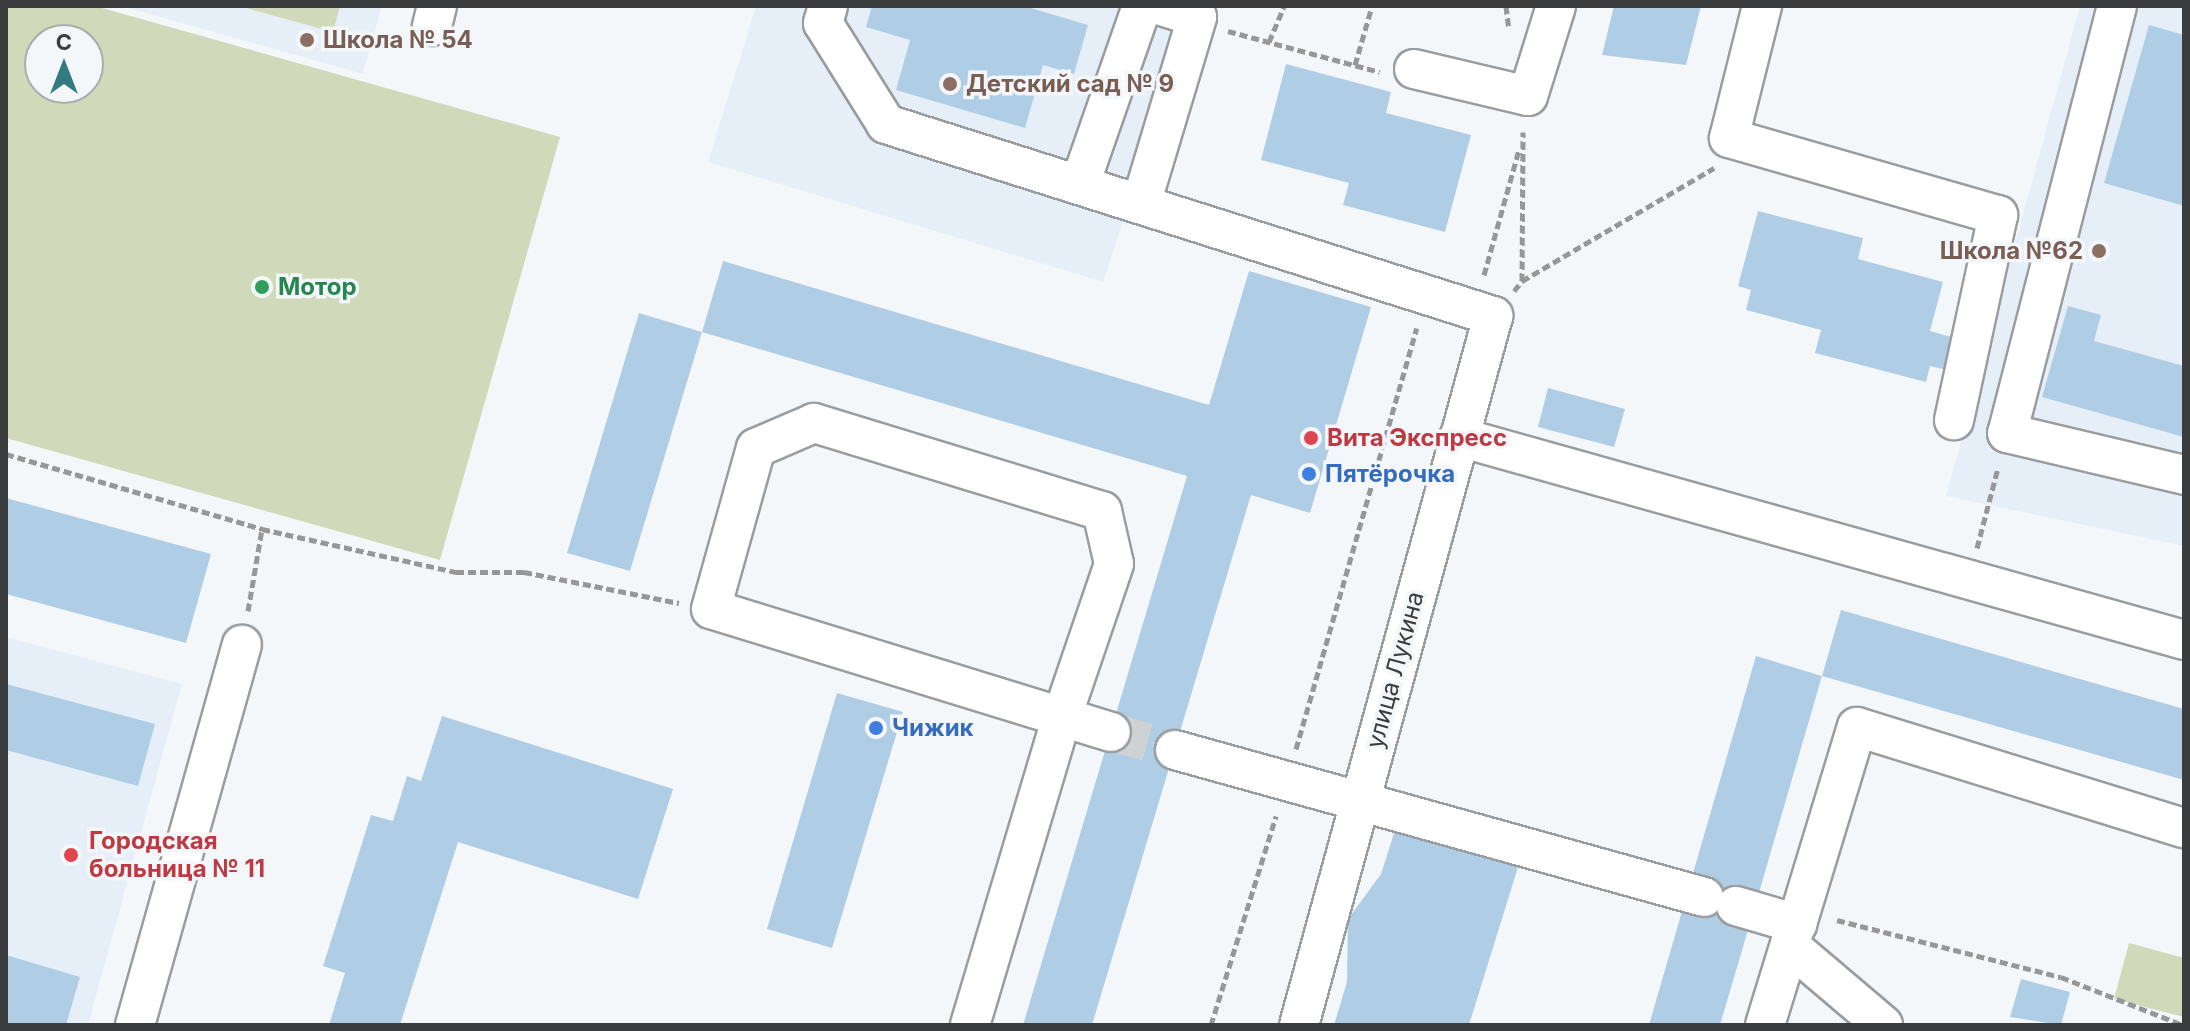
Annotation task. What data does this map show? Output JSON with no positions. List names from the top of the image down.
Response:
{
  "streets": {
    "street": ["улица Лукина"]
  },
  "places": [
    "Школа № 54",
    "Детский сад № 9",
    "Школа №62",
    "Мотор",
    "Вита Экспресс",
    "Пятёрочка",
    "Чижик",
    "Городская больница № 11"
  ],
  "north": "top"
}
